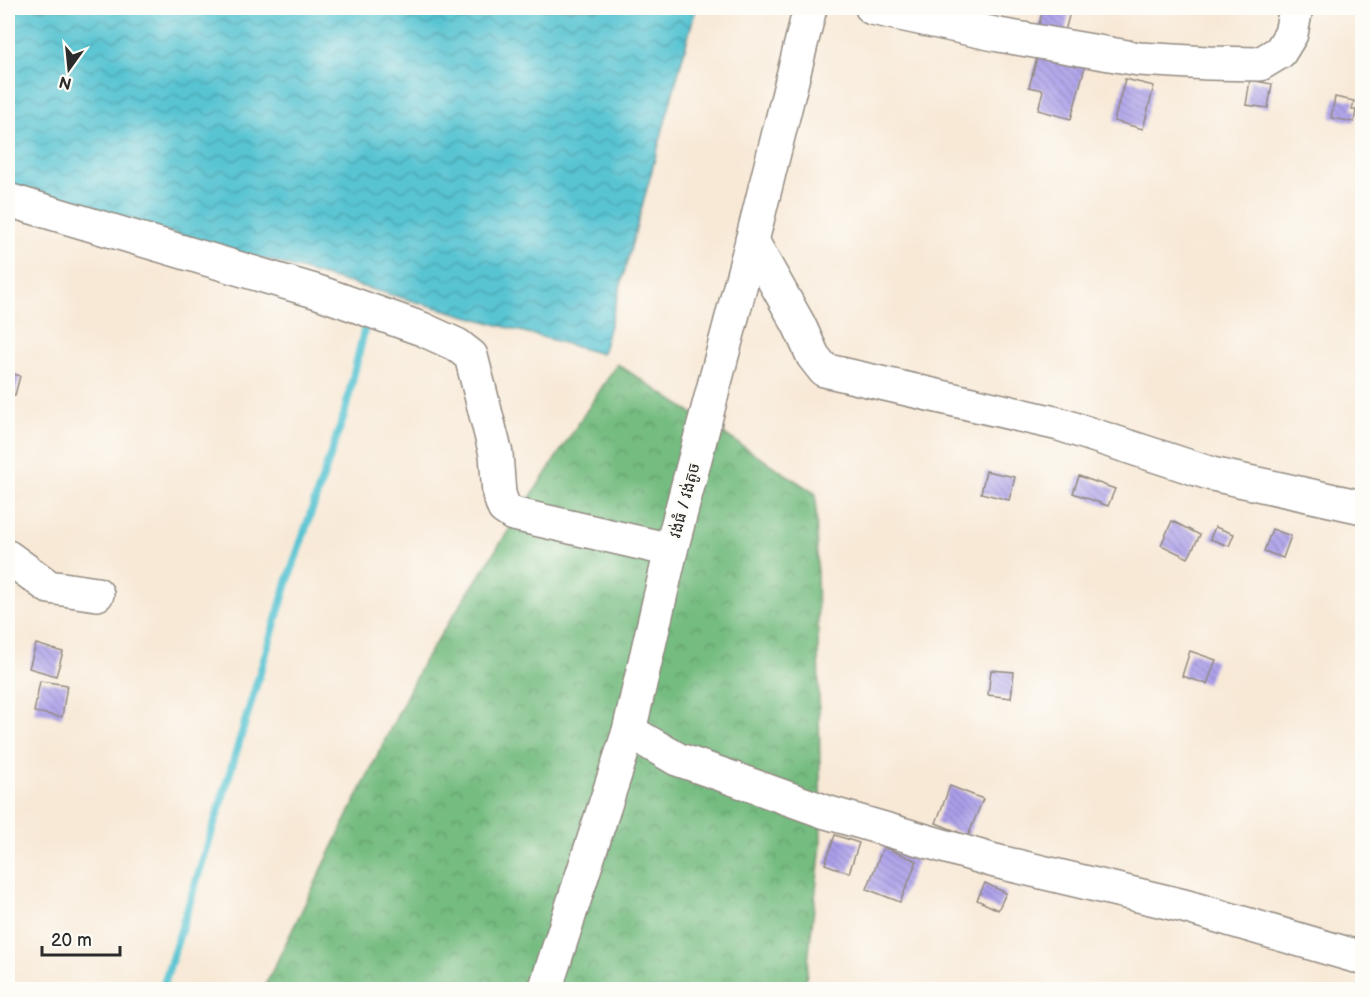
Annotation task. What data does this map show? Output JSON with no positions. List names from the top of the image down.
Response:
{
  "streets": {
    "street": ["វង់ធំ / វង់តូច"]
  },
  "scale_bar": "20 m",
  "north": "bottom"
}
